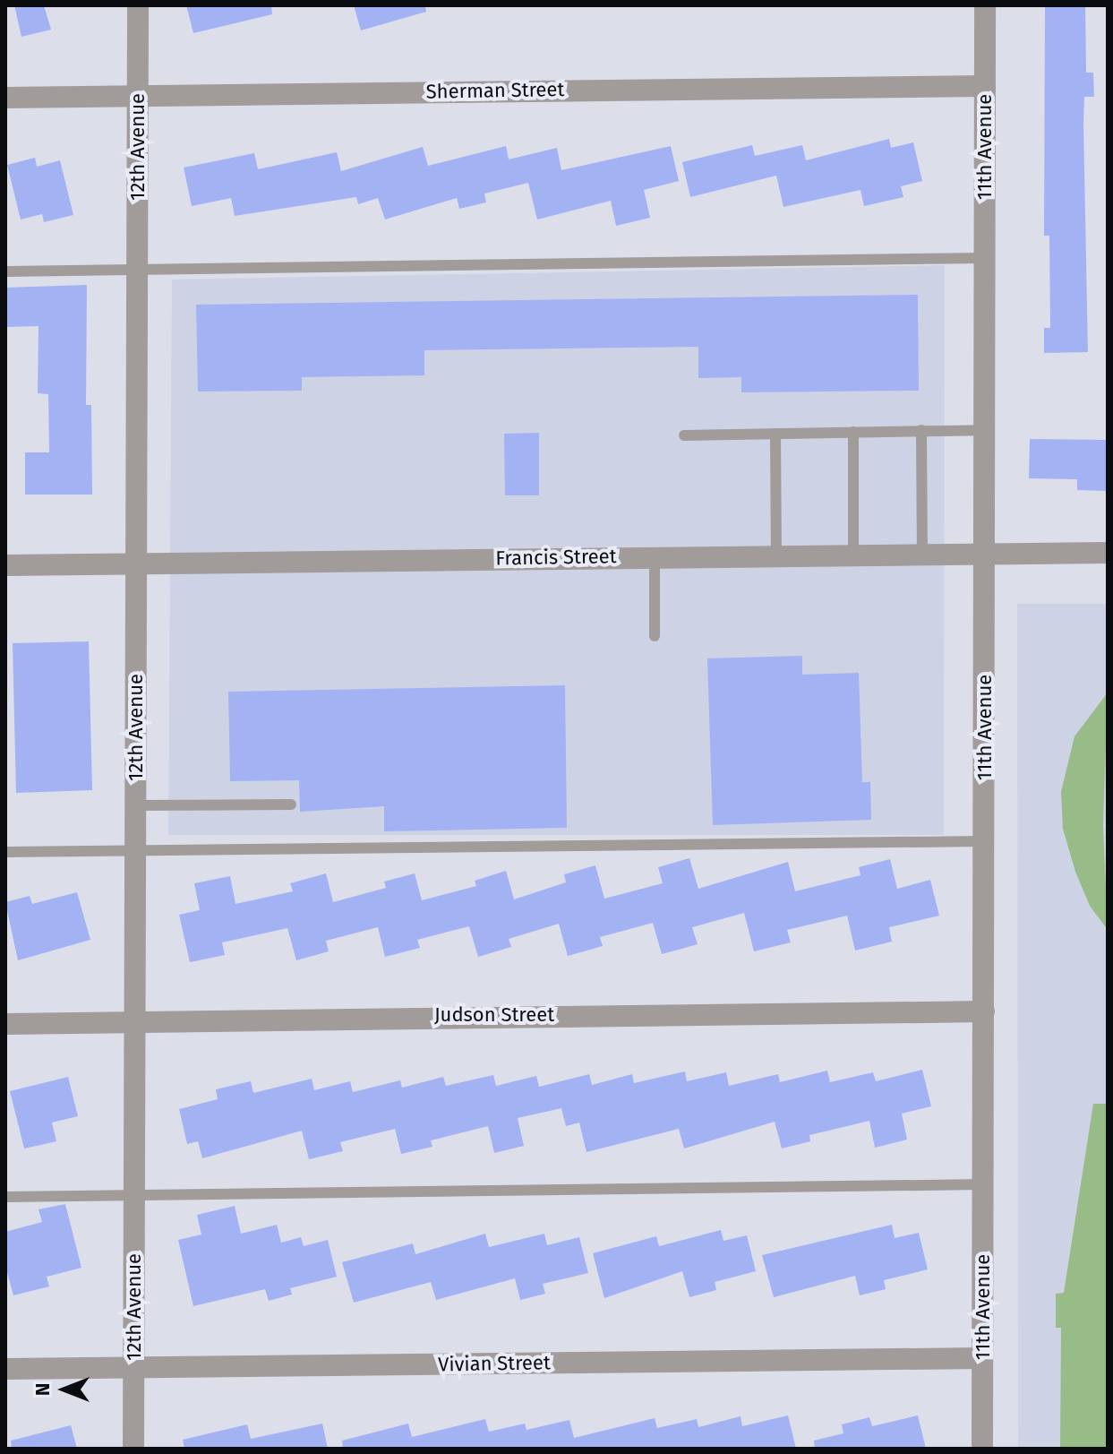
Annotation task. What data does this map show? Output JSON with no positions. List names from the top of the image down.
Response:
{
  "streets": {
    "street": [
      "Sherman Street",
      "12th Avenue",
      "11th Avenue",
      "Francis Street",
      "Judson Street",
      "Vivian Street"
    ]
  },
  "crossings": [
    ["Sherman Street", "12th Avenue"],
    ["Sherman Street", "11th Avenue"],
    ["12th Avenue", "Francis Street"],
    ["12th Avenue", "Judson Street"],
    ["12th Avenue", "Vivian Street"],
    ["11th Avenue", "Francis Street"],
    ["11th Avenue", "Judson Street"],
    ["11th Avenue", "Vivian Street"]
  ],
  "north": "left"
}
